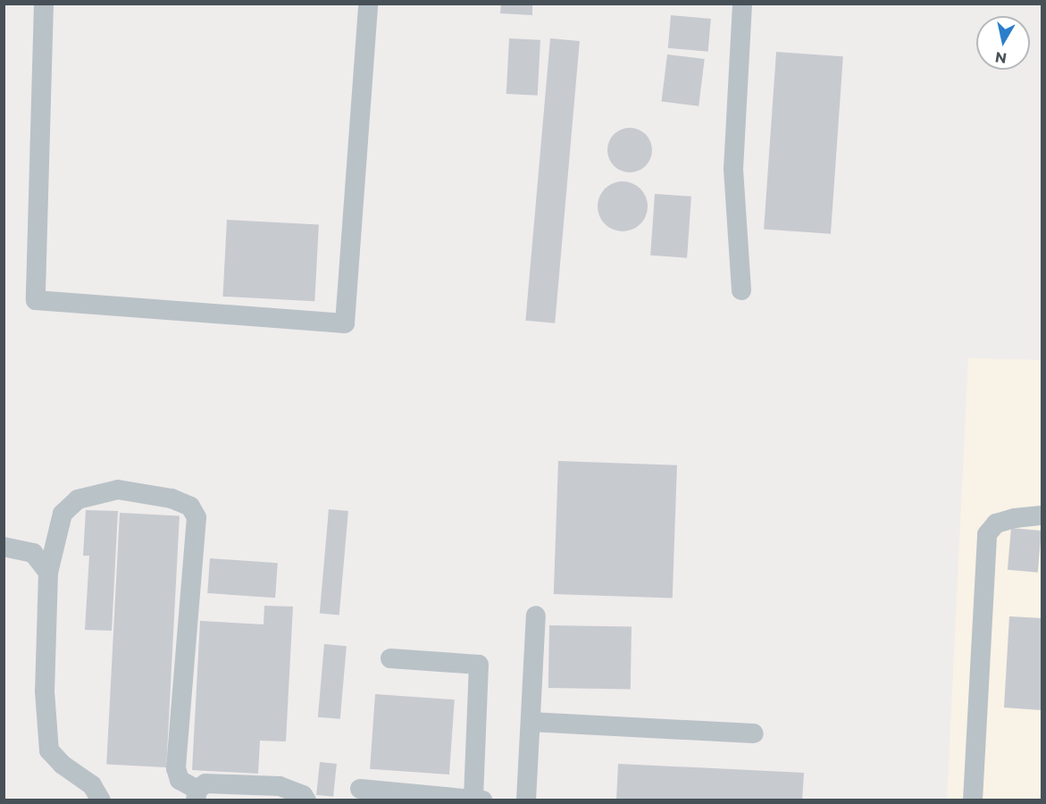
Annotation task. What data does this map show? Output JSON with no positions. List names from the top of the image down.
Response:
{
  "north": "bottom"
}
